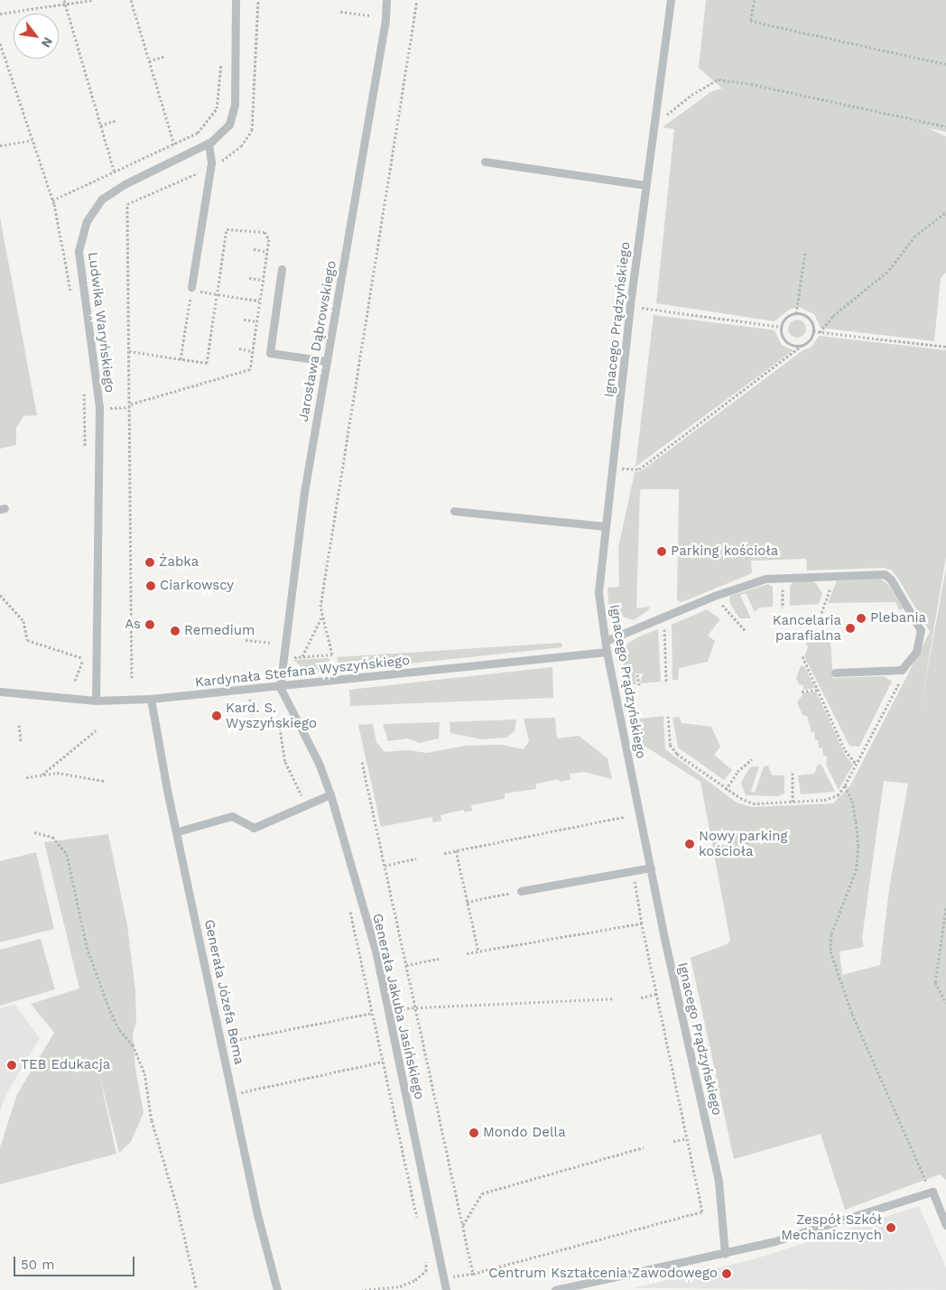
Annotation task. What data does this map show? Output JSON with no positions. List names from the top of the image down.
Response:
{
  "streets": {
    "street": [
      "Ignacego Prądzyńskiego",
      "Ludwika Waryńskiego",
      "Jarosława Dąbrowskiego",
      "Kardynała Stefana Wyszyńskiego",
      "Generała Józefa Bema",
      "Generała Jakuba Jasińskiego"
    ]
  },
  "crossings": [
    ["Ignacego Prądzyńskiego", "Kardynała Stefana Wyszyńskiego"],
    ["Ludwika Waryńskiego", "Kardynała Stefana Wyszyńskiego"],
    ["Jarosława Dąbrowskiego", "Kardynała Stefana Wyszyńskiego"],
    ["Jarosława Dąbrowskiego", "Generała Jakuba Jasińskiego"],
    ["Kardynała Stefana Wyszyńskiego", "Generała Józefa Bema"],
    ["Kardynała Stefana Wyszyńskiego", "Generała Jakuba Jasińskiego"]
  ],
  "places": [
    "Parking kościoła",
    "Żabka",
    "Ciarkowscy",
    "Plebania",
    "As",
    "Kancelaria parafialna",
    "Remedium",
    "Kard. S. Wyszyńskiego",
    "Nowy parking kościoła",
    "TEB Edukacja",
    "Mondo Della",
    "Zespół Szkół Mechanicznych",
    "Centrum Kształcenia Zawodowego"
  ],
  "scale_bar": "50 m",
  "north": "bottom right"
}
